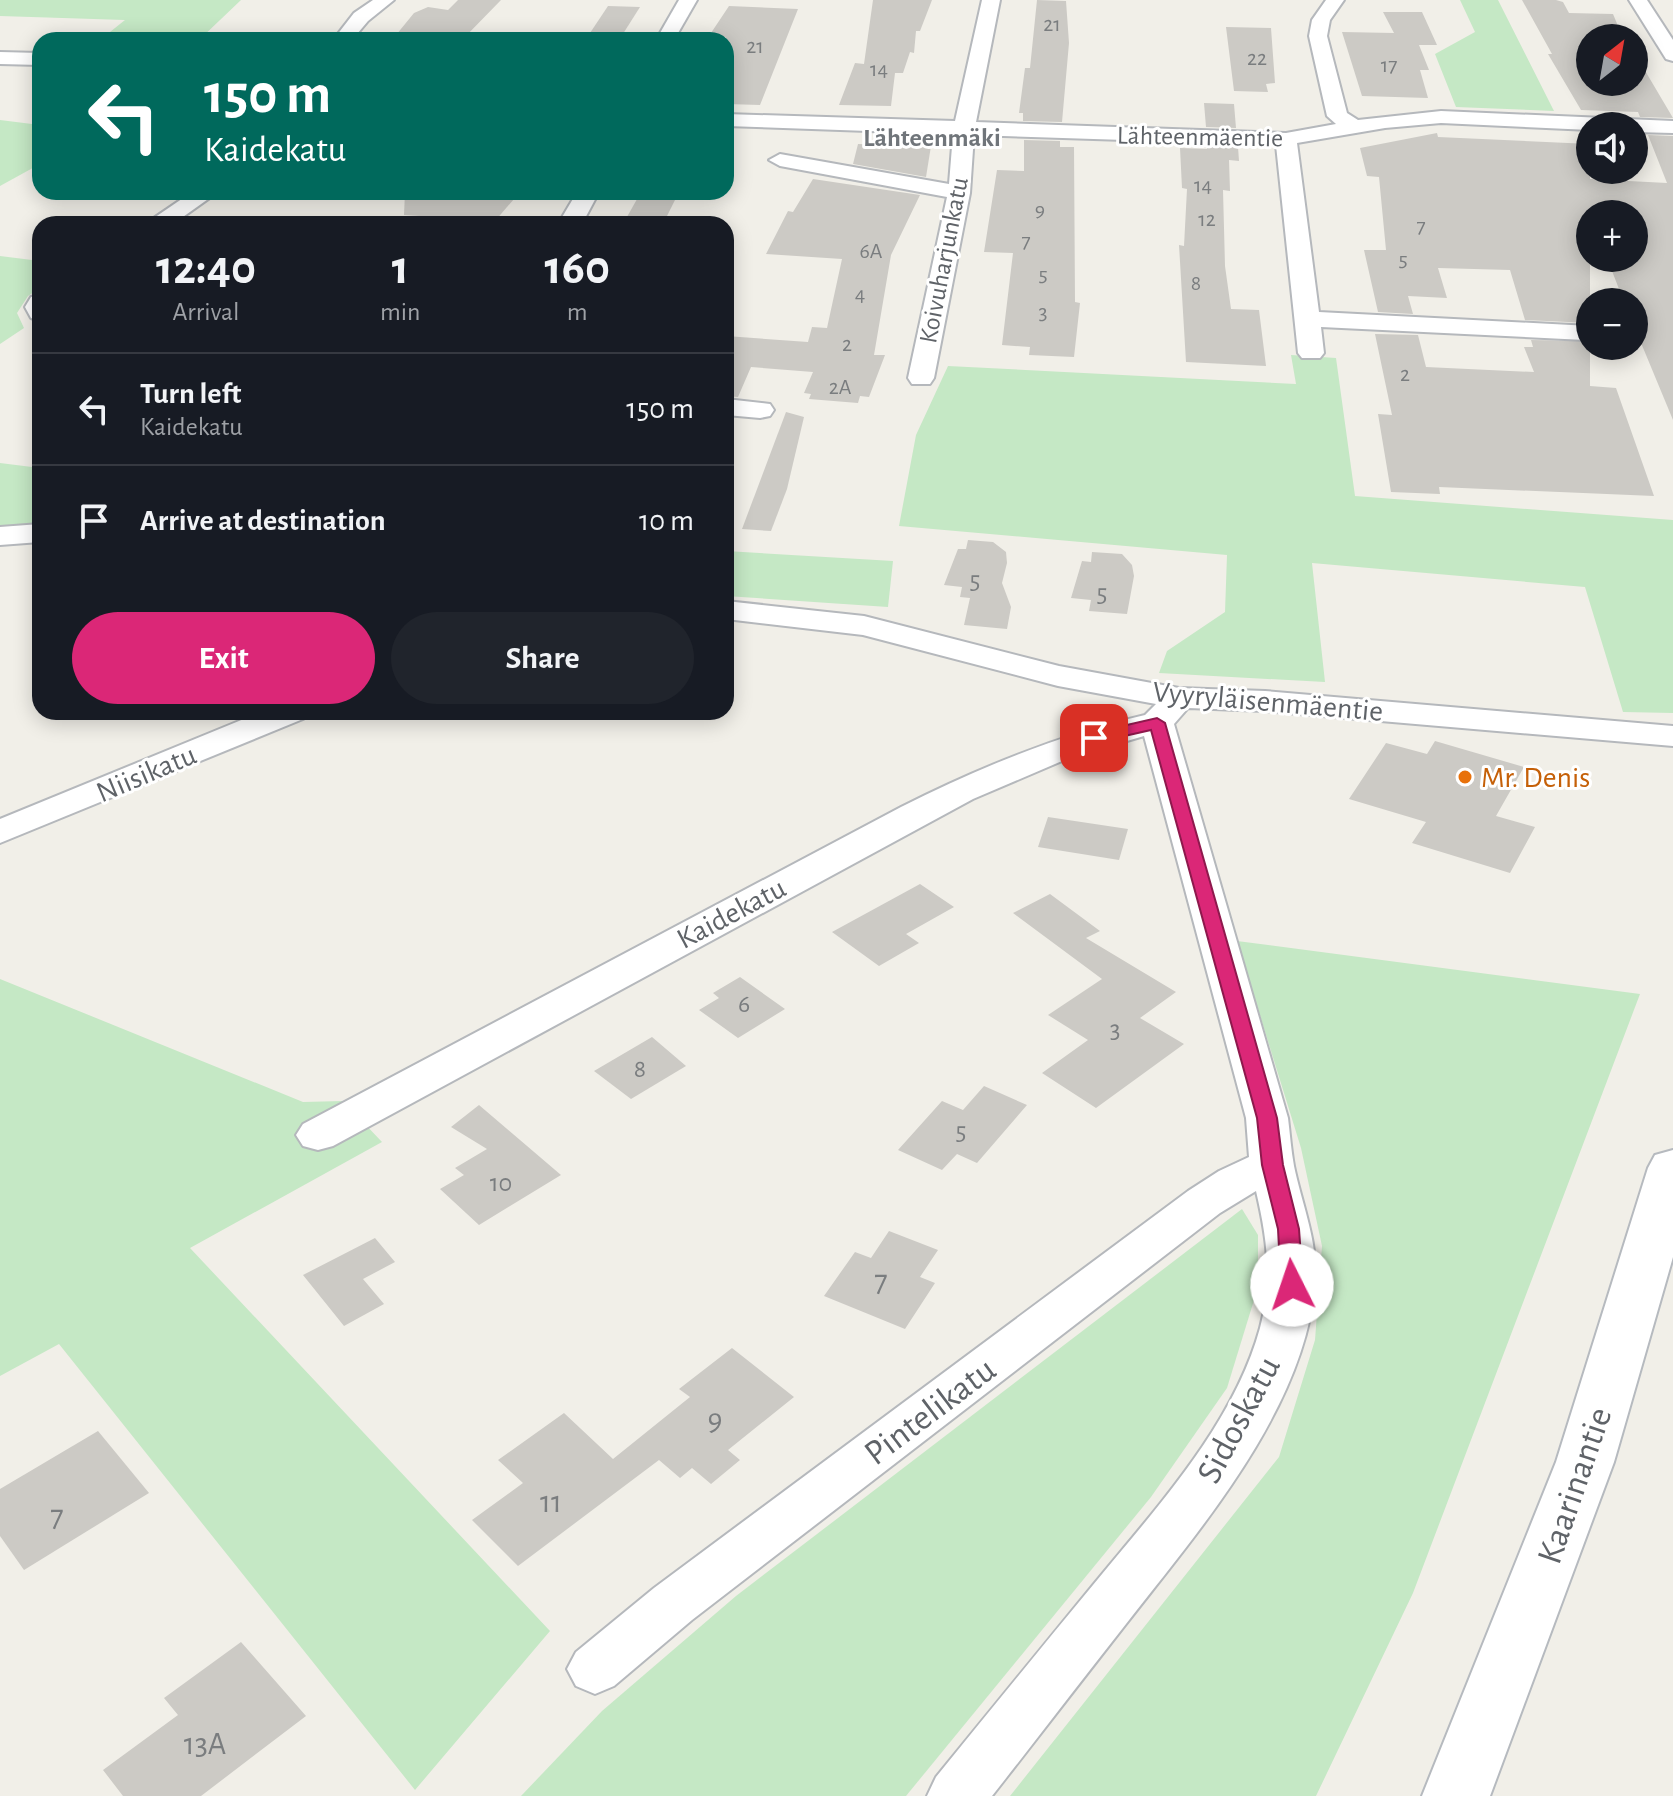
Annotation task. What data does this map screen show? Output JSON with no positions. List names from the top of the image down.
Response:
{
  "streets": {
    "main road": ["Kaarinantie"],
    "street": [
      "Lähteenmäentie",
      "Koivuharjunkatu",
      "Vyyryläisenmäentie",
      "Niisikatu",
      "Kaidekatu",
      "Pintelikatu",
      "Sidoskatu"
    ]
  },
  "crossings": [
    ["Lähteenmäentie", "Koivuharjunkatu"],
    ["Vyyryläisenmäentie", "Kaidekatu"],
    ["Vyyryläisenmäentie", "Sidoskatu"],
    ["Kaidekatu", "Sidoskatu"],
    ["Pintelikatu", "Sidoskatu"]
  ],
  "districts": ["Lähteenmäki"],
  "places": ["Mr. Denis"],
  "house_numbers": [
    "21",
    "21",
    "22",
    "17",
    "14",
    "14",
    "9",
    "12",
    "7",
    "7",
    "6A",
    "5",
    "5",
    "8",
    "4",
    "3",
    "2",
    "2",
    "2A",
    "5",
    "5",
    "6",
    "3",
    "8",
    "5",
    "10",
    "7",
    "9",
    "11",
    "7",
    "13A"
  ],
  "north": "top right",
  "page": {
    "map_buttons": ["+", "−"],
    "turn": ["150 m", "Kaidekatu"],
    "eta": [
      "12:40",
      "Arrival",
      "1",
      "min",
      "160",
      "m"
    ],
    "list": [
      {
        "name": "Turn left",
        "note": "Kaidekatu",
        "value": "150 m"
      },
      {
        "name": "Arrive at destination",
        "value": "10 m"
      }
    ],
    "buttons": ["Exit", "Share"]
  }
}
